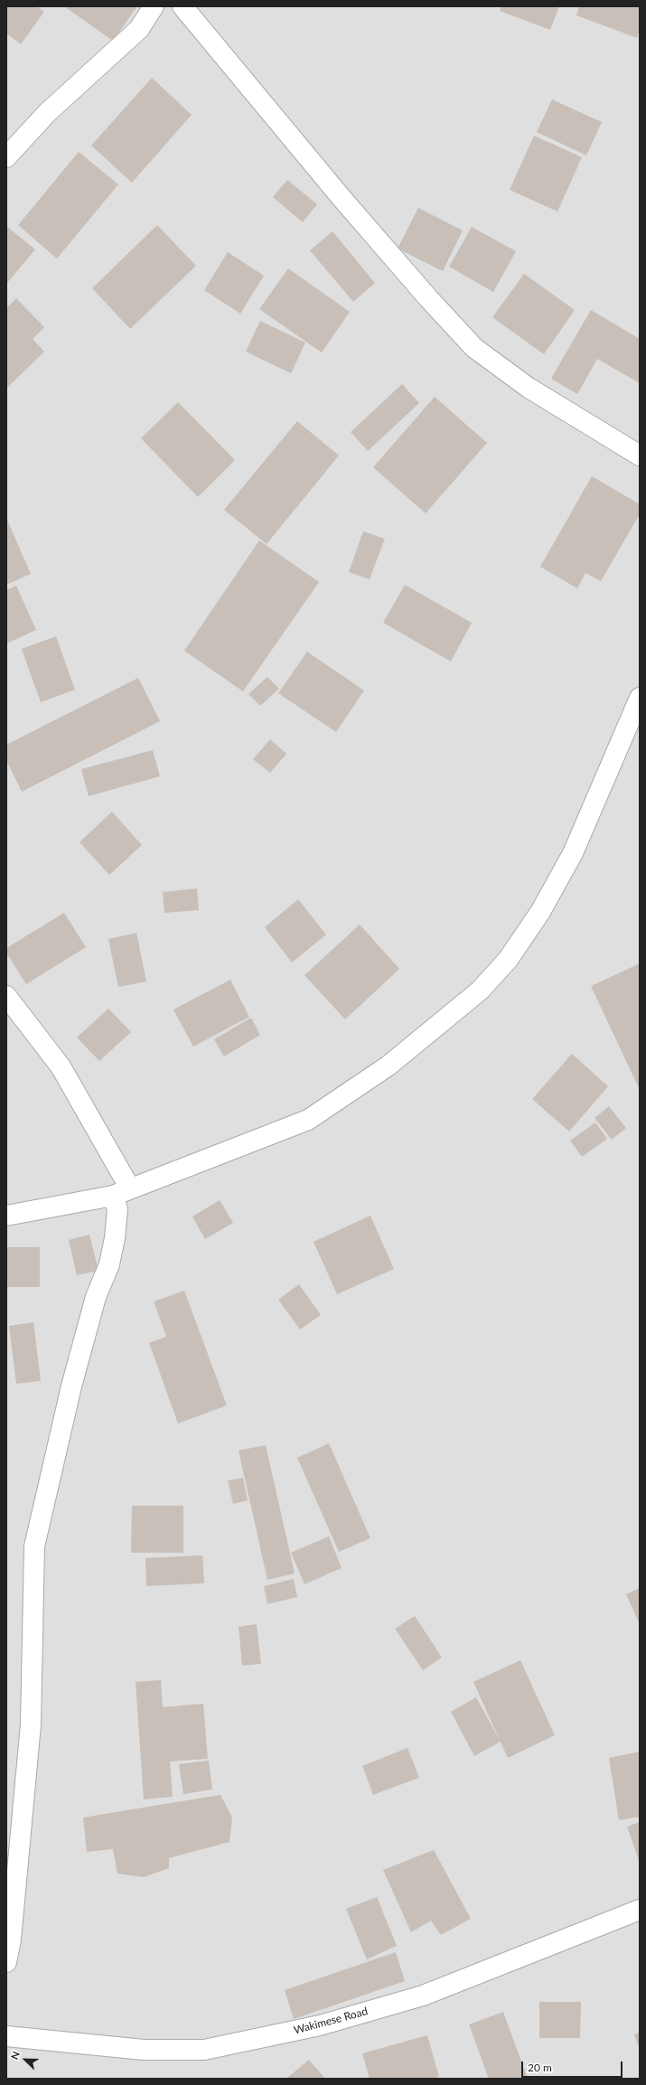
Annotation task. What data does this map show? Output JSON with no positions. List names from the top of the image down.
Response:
{
  "streets": {
    "street": ["Wakimese Road"]
  },
  "scale_bar": "20 m",
  "north": "top left"
}
